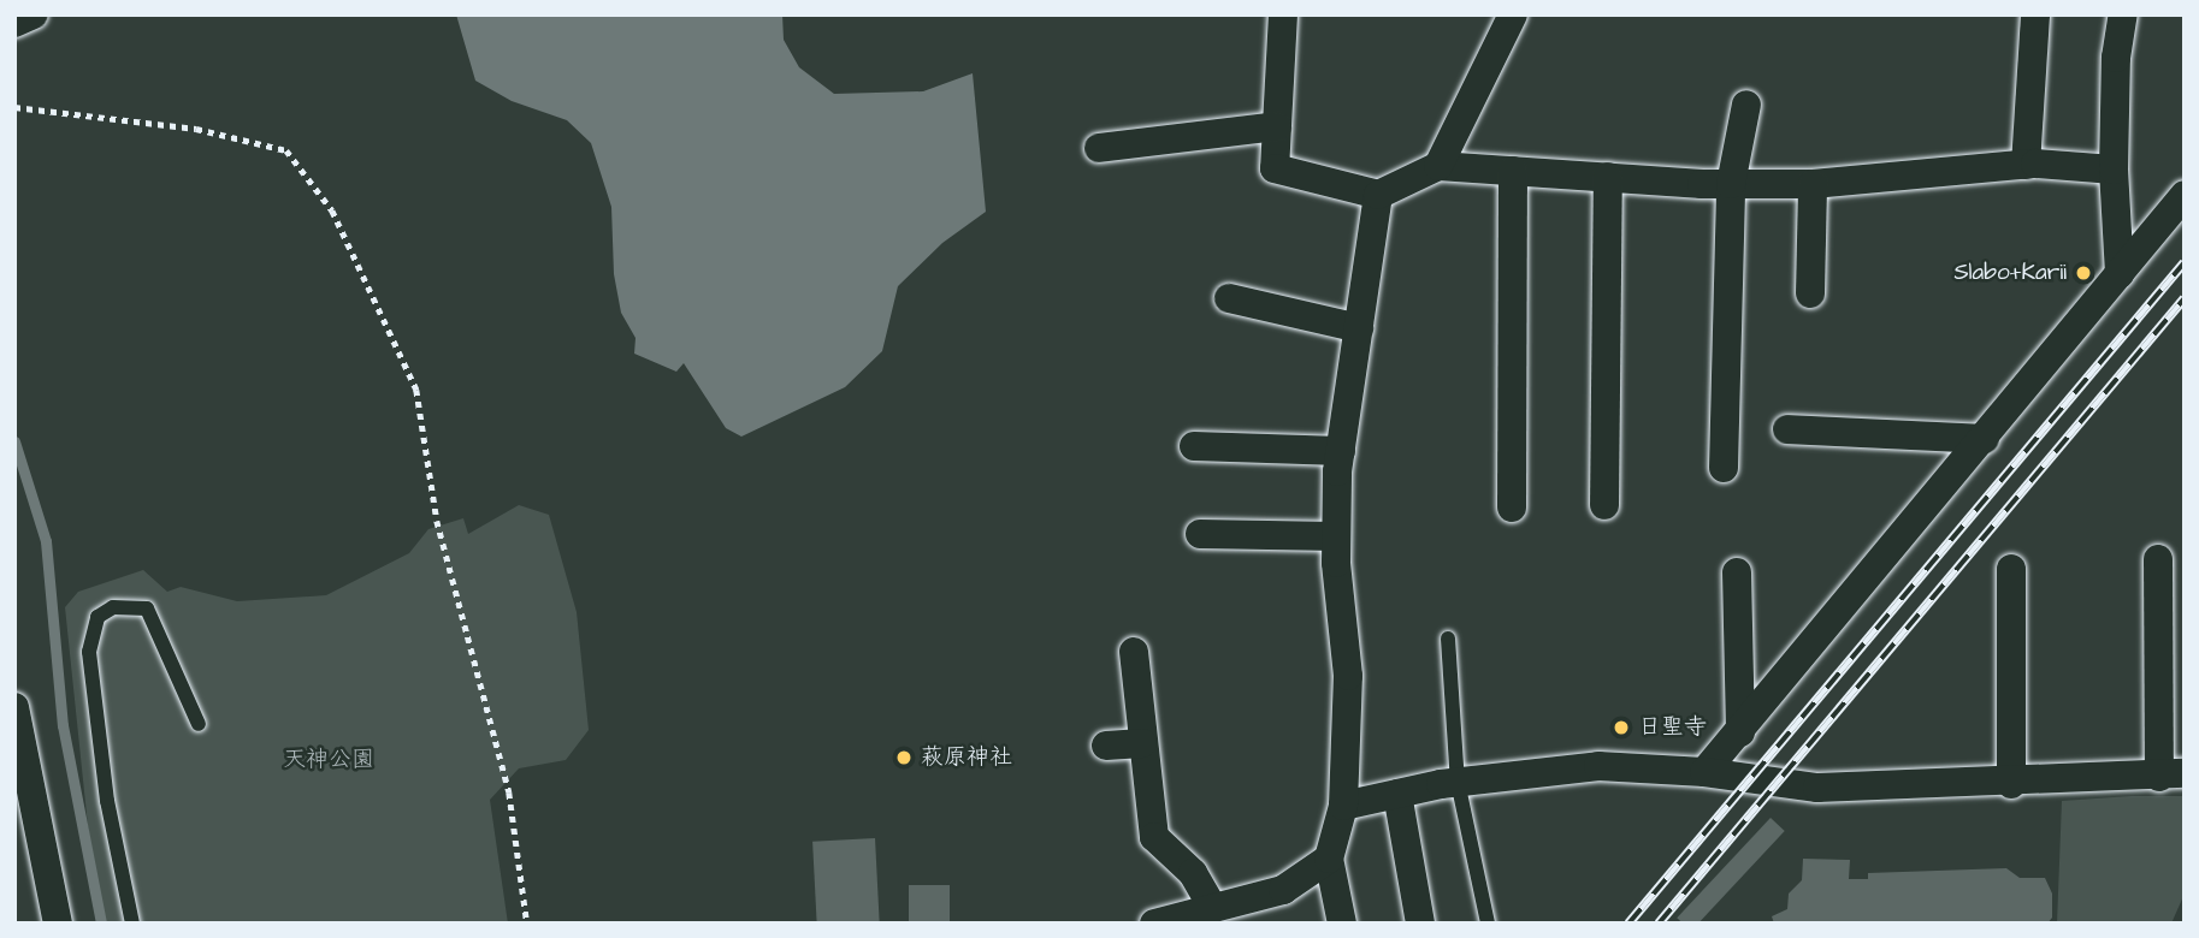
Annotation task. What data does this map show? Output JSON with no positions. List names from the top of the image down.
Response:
{
  "parks": ["天神公園"],
  "places": ["Slabo+Karii", "日聖寺", "萩原神社"]
}
